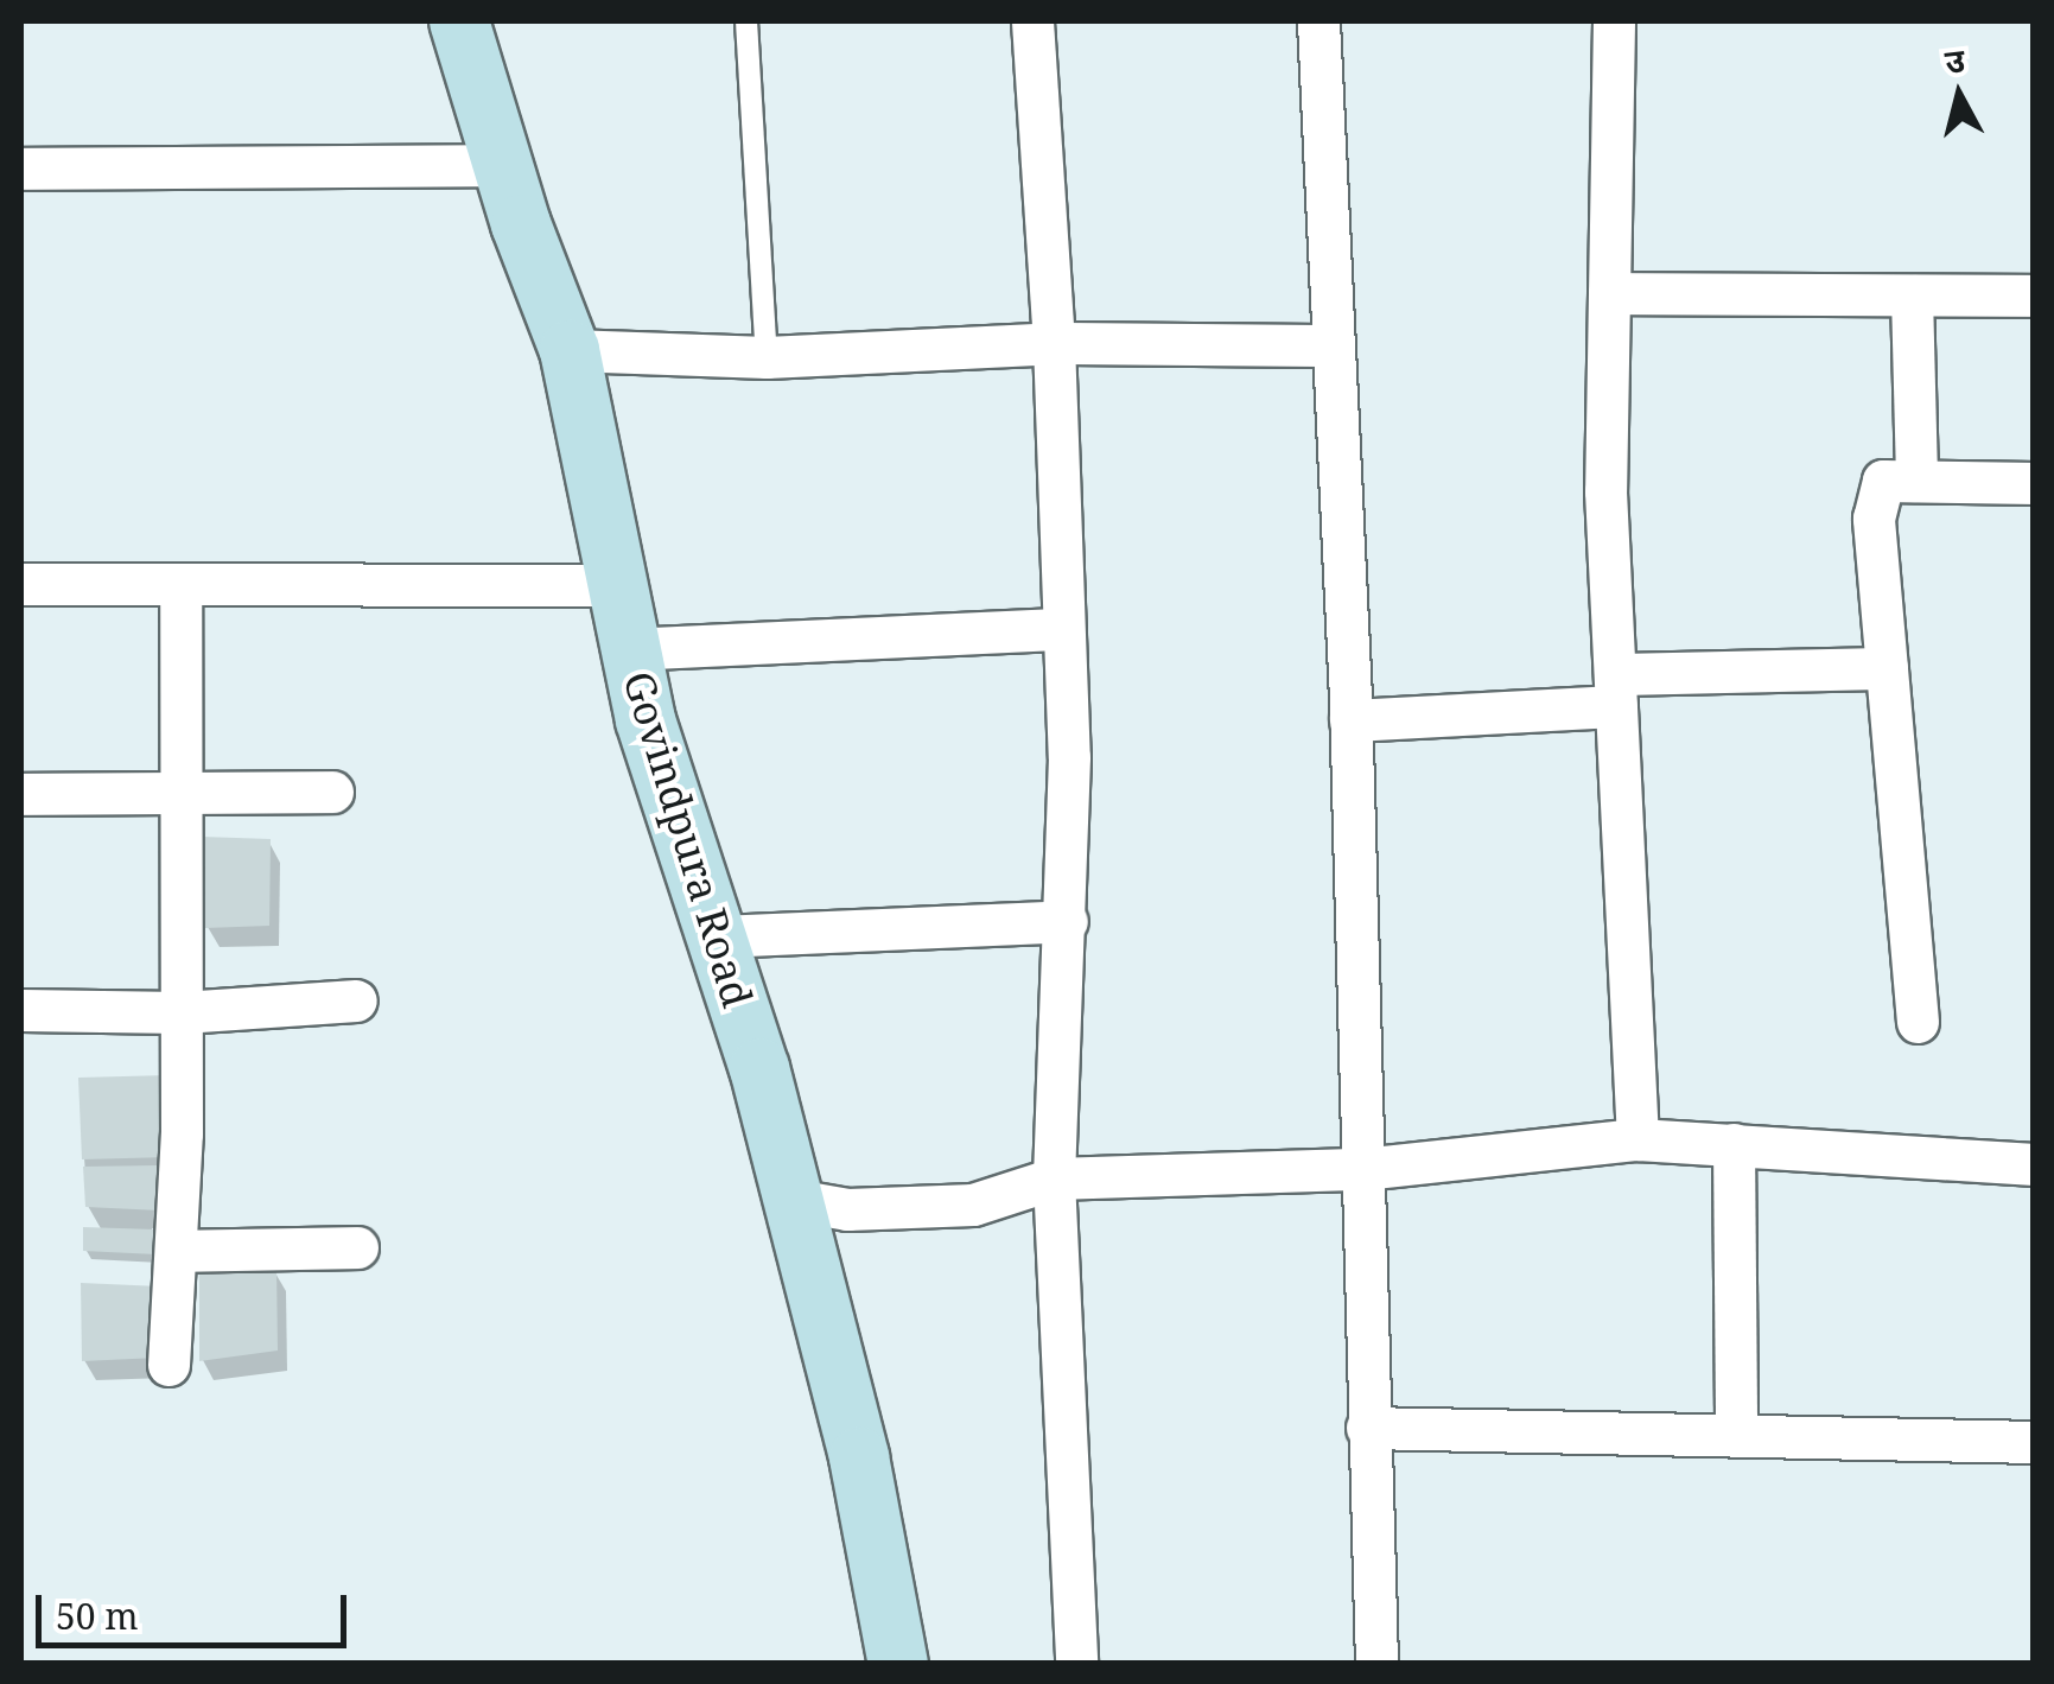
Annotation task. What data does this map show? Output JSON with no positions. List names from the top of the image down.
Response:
{
  "streets": {
    "street": ["Govindpura Road"]
  },
  "scale_bar": "50 m",
  "north": "top"
}
